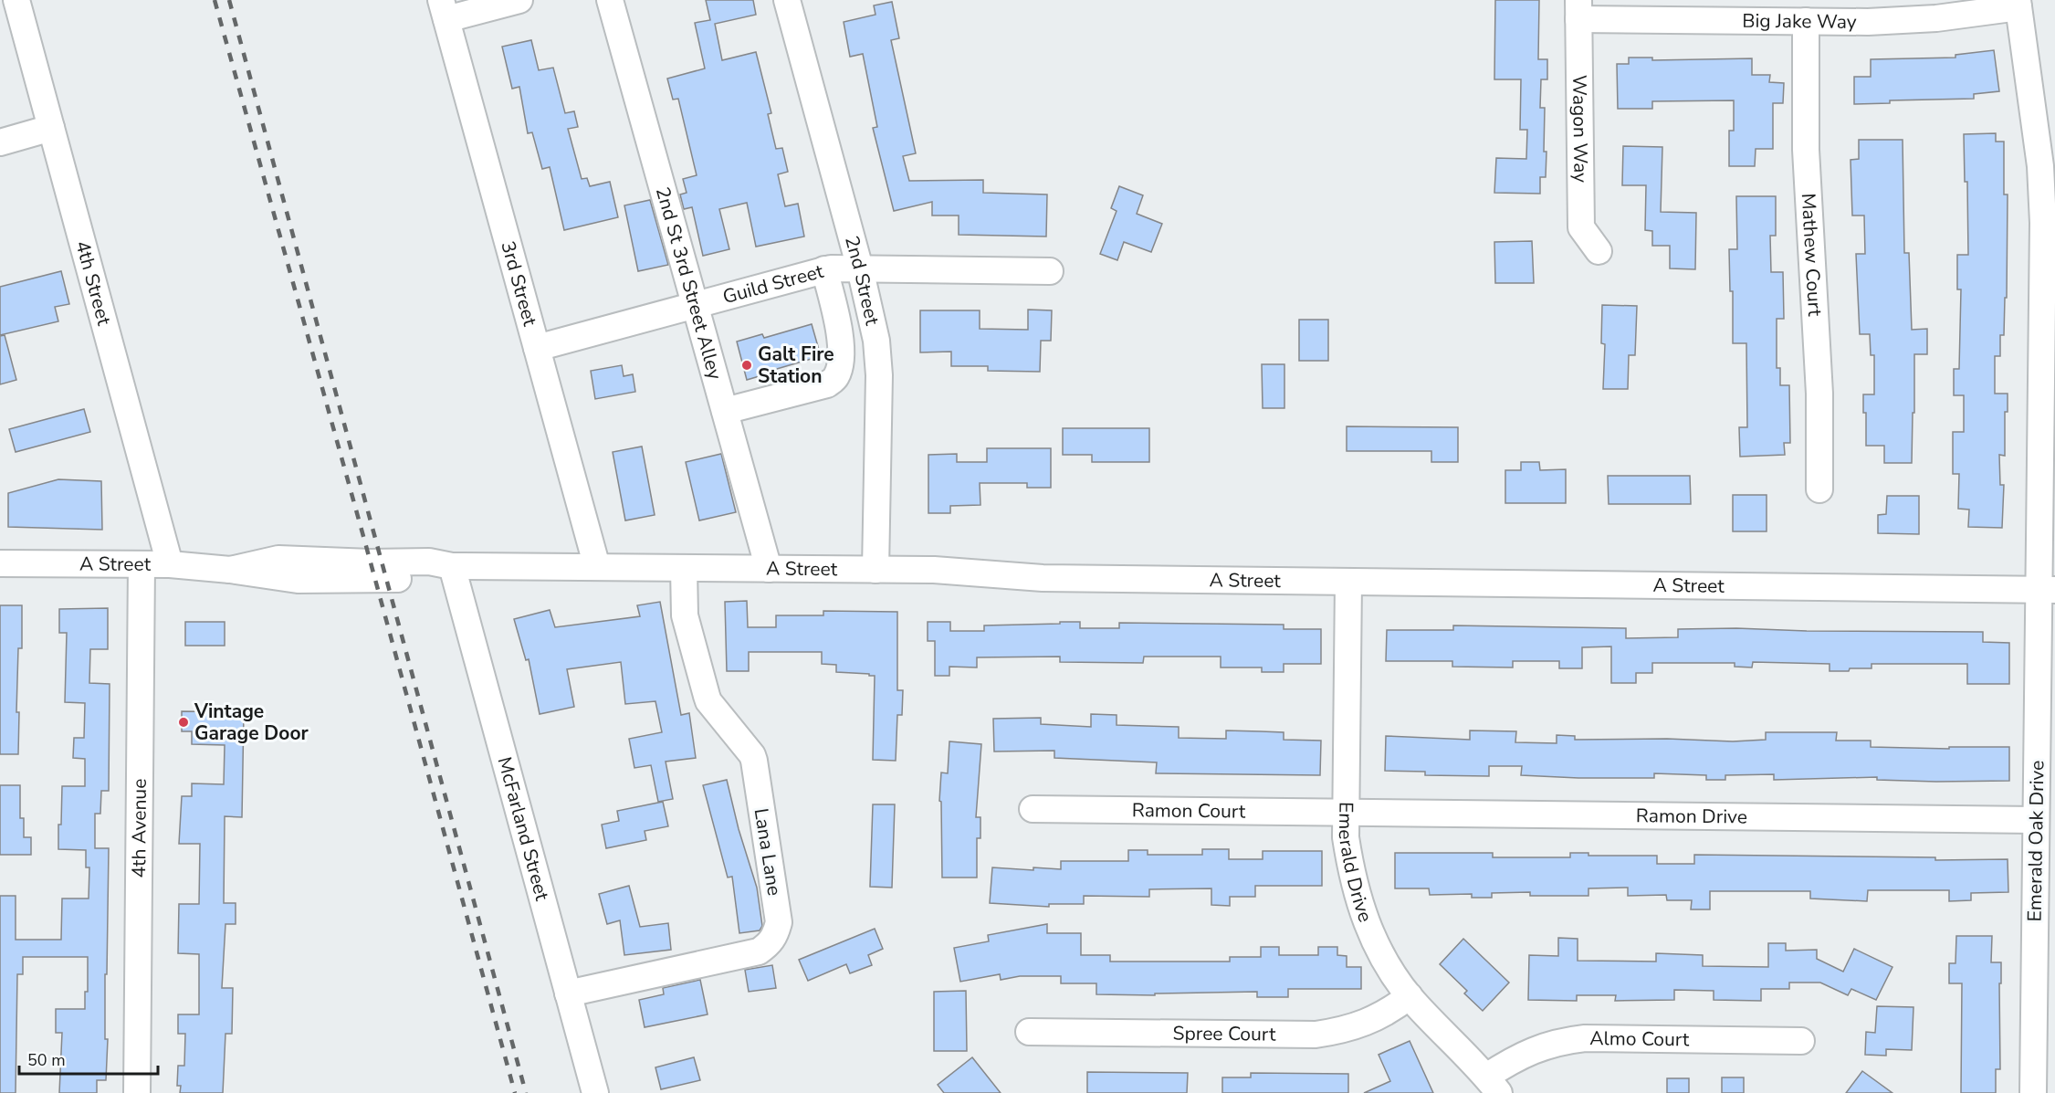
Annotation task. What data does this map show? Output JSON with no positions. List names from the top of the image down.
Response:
{
  "streets": {
    "street": [
      "Big Jake Way",
      "Wagon Way",
      "Mathew Court",
      "2nd Street",
      "4th Street",
      "3rd Street",
      "2nd St 3rd Street Alley",
      "Guild Street",
      "A Street",
      "Ramon Court",
      "Ramon Drive",
      "4th Avenue",
      "McFarland Street",
      "Emerald Oak Drive",
      "Lana Lane",
      "Emerald Drive",
      "Spree Court",
      "Almo Court"
    ]
  },
  "crossings": [
    ["Big Jake Way", "Wagon Way"],
    ["Big Jake Way", "Mathew Court"],
    ["Big Jake Way", "Emerald Oak Drive"],
    ["2nd Street", "Guild Street"],
    ["2nd Street", "A Street"],
    ["4th Street", "A Street"],
    ["3rd Street", "Guild Street"],
    ["3rd Street", "A Street"],
    ["2nd St 3rd Street Alley", "Guild Street"],
    ["2nd St 3rd Street Alley", "A Street"],
    ["A Street", "4th Avenue"],
    ["A Street", "McFarland Street"],
    ["A Street", "Emerald Oak Drive"],
    ["A Street", "Lana Lane"],
    ["A Street", "Emerald Drive"],
    ["Ramon Court", "Ramon Drive"],
    ["Ramon Court", "Emerald Drive"],
    ["Ramon Drive", "Emerald Oak Drive"],
    ["Ramon Drive", "Emerald Drive"],
    ["McFarland Street", "Lana Lane"],
    ["Emerald Drive", "Spree Court"],
    ["Emerald Drive", "Almo Court"]
  ],
  "places": ["Galt Fire Station", "Vintage Garage Door"],
  "scale_bar": "50 m"
}
